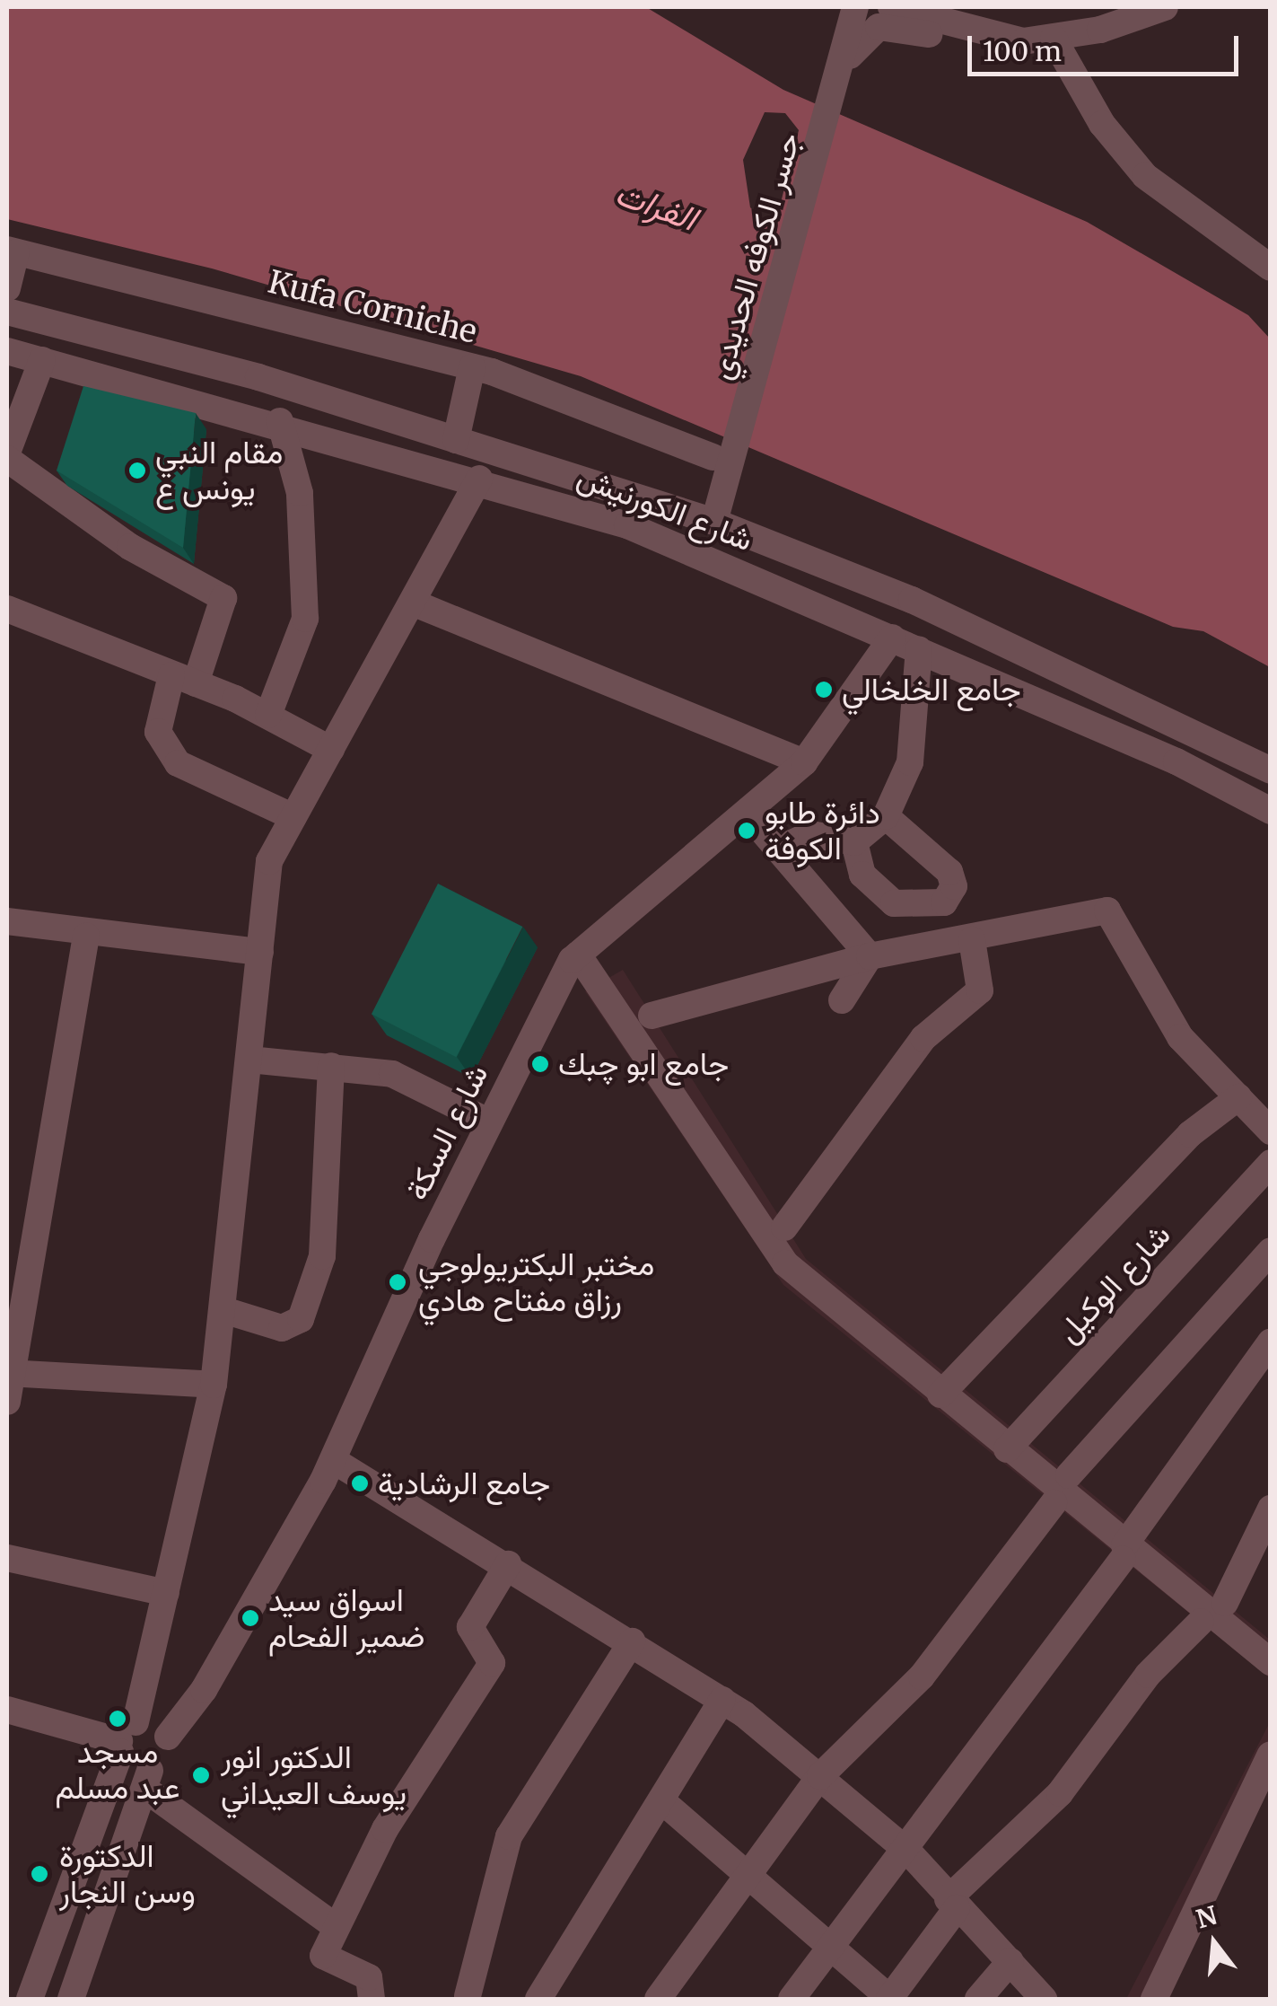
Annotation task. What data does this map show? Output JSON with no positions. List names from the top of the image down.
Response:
{
  "streets": {
    "street": [
      "جسر الکوفه الحديدي",
      "Kufa Corniche",
      "شارع الكورنيش",
      "شارع السكة",
      "شارع الوكيل"
    ]
  },
  "crossings": [
    ["جسر الکوفه الحديدي", "Kufa Corniche"],
    ["جسر الکوفه الحديدي", "شارع الكورنيش"],
    ["شارع الكورنيش", "شارع السكة"]
  ],
  "water": ["الفرات"],
  "places": [
    "مقام النبي يونس ع",
    "جامع الخلخالي",
    "دائرة طابو الكوفة",
    "جامع ابو چبك",
    "مختبر البكتريولوجي رزاق مفتاح هادي",
    "جامع الرشادية",
    "اسواق سيد ضمير الفحام",
    "مسجد عبد مسلم",
    "الدكتور انور يوسف العيداني",
    "الدكتورة وسن النجار"
  ],
  "scale_bar": "100 m",
  "north": "top"
}
